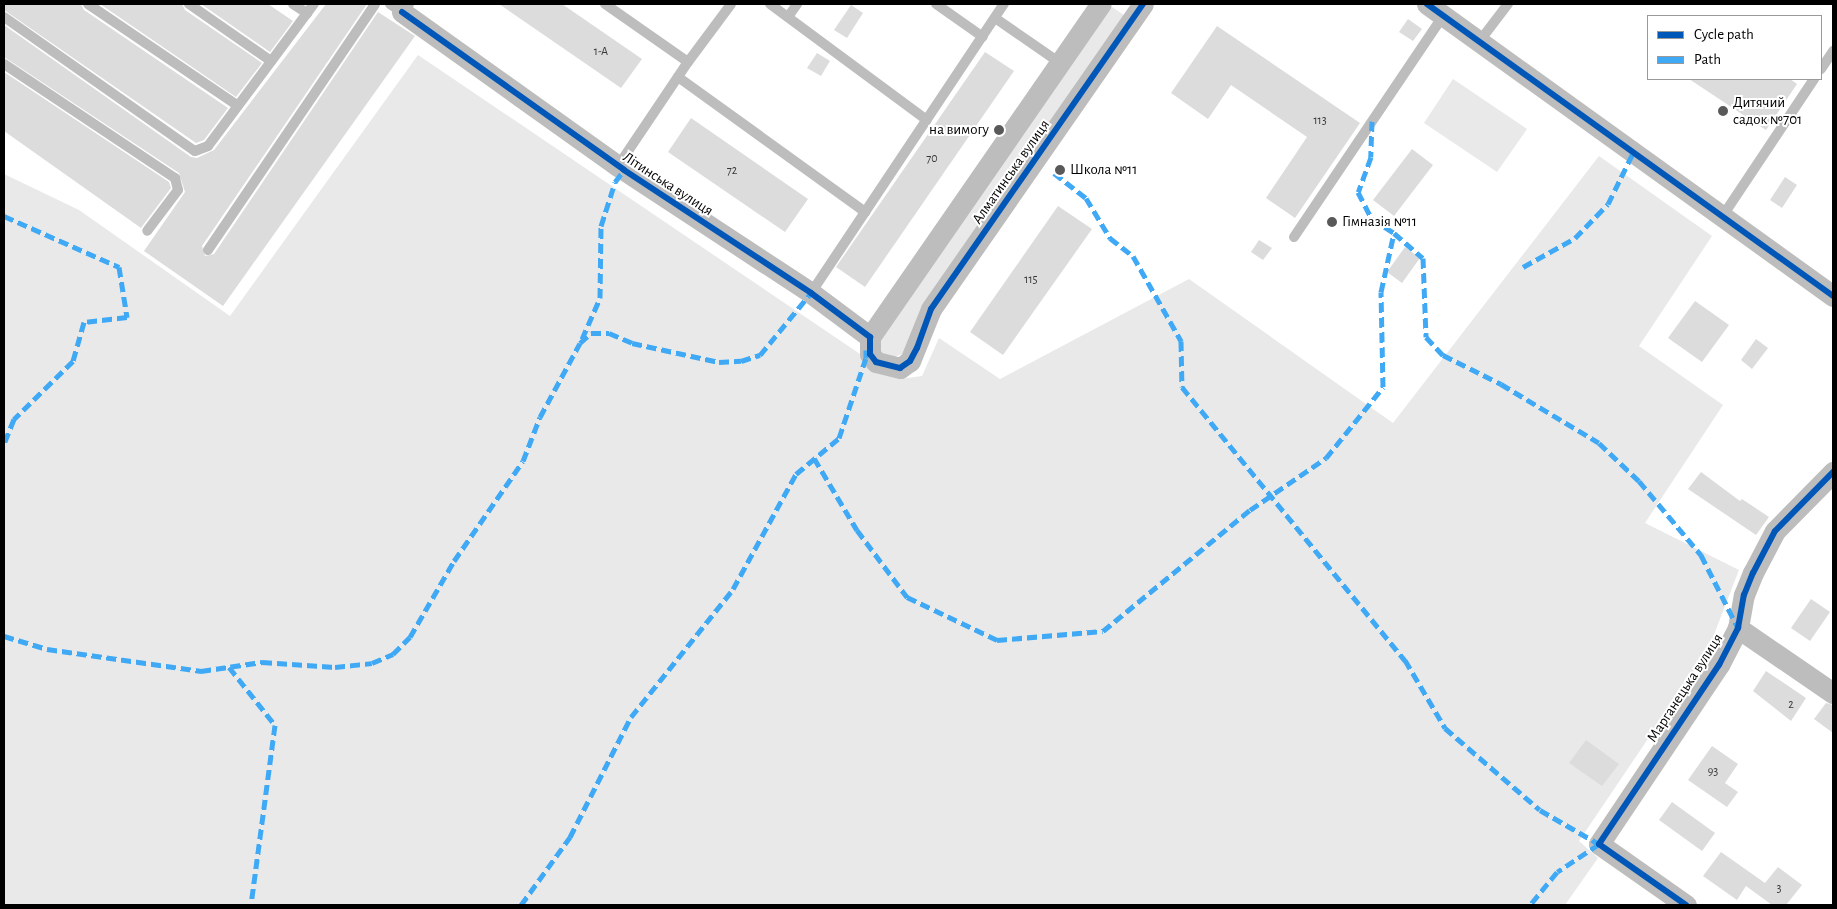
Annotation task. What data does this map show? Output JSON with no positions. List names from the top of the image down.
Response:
{
  "streets": {
    "street": ["Алматинська вулиця", "Літинська вулиця", "Марганецька вулиця"]
  },
  "crossings": [
    ["Алматинська вулиця", "Літинська вулиця"]
  ],
  "places": [
    "Дитячий садок №701",
    "на вимогу",
    "Школа №11",
    "Гімназія №11"
  ],
  "house_numbers": [
    "1-А",
    "113",
    "70",
    "72",
    "115",
    "2",
    "93",
    "3"
  ],
  "legend": ["Cycle path", "Path"]
}
